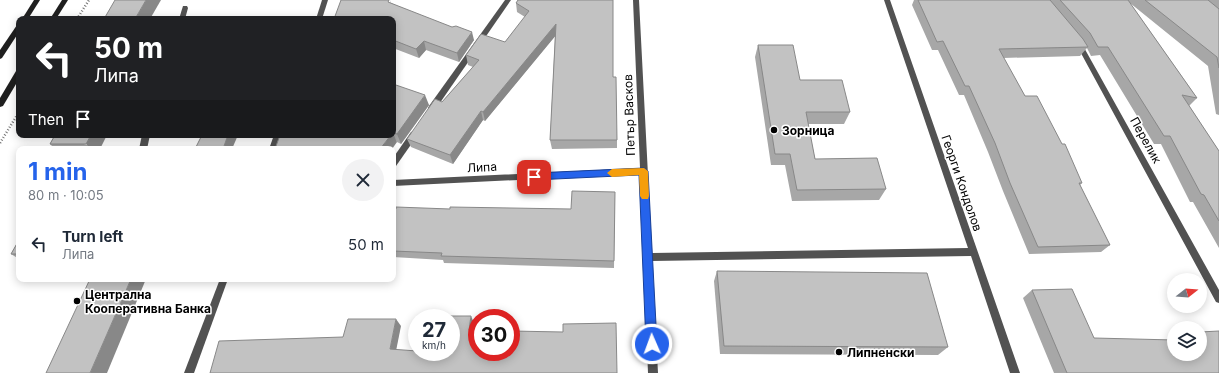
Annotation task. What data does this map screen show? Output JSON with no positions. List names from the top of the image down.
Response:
{
  "streets": {
    "street": [
      "Петър Васков",
      "Перелик",
      "Липа",
      "Георги Кондолов"
    ]
  },
  "crossings": [
    ["Петър Васков", "Липа"]
  ],
  "places": ["Зорница", "Централна Кооперативна Банка", "Липненски"],
  "north": "right",
  "page": {
    "turn": ["50 m", "Липа"],
    "then": "Then",
    "heading": ["1 min", "80 m · 10:05"],
    "list": [
      {
        "name": "Turn left",
        "note": "Липа",
        "value": "50 m"
      }
    ],
    "speed": "27 km/h",
    "limit": "30"
  }
}
